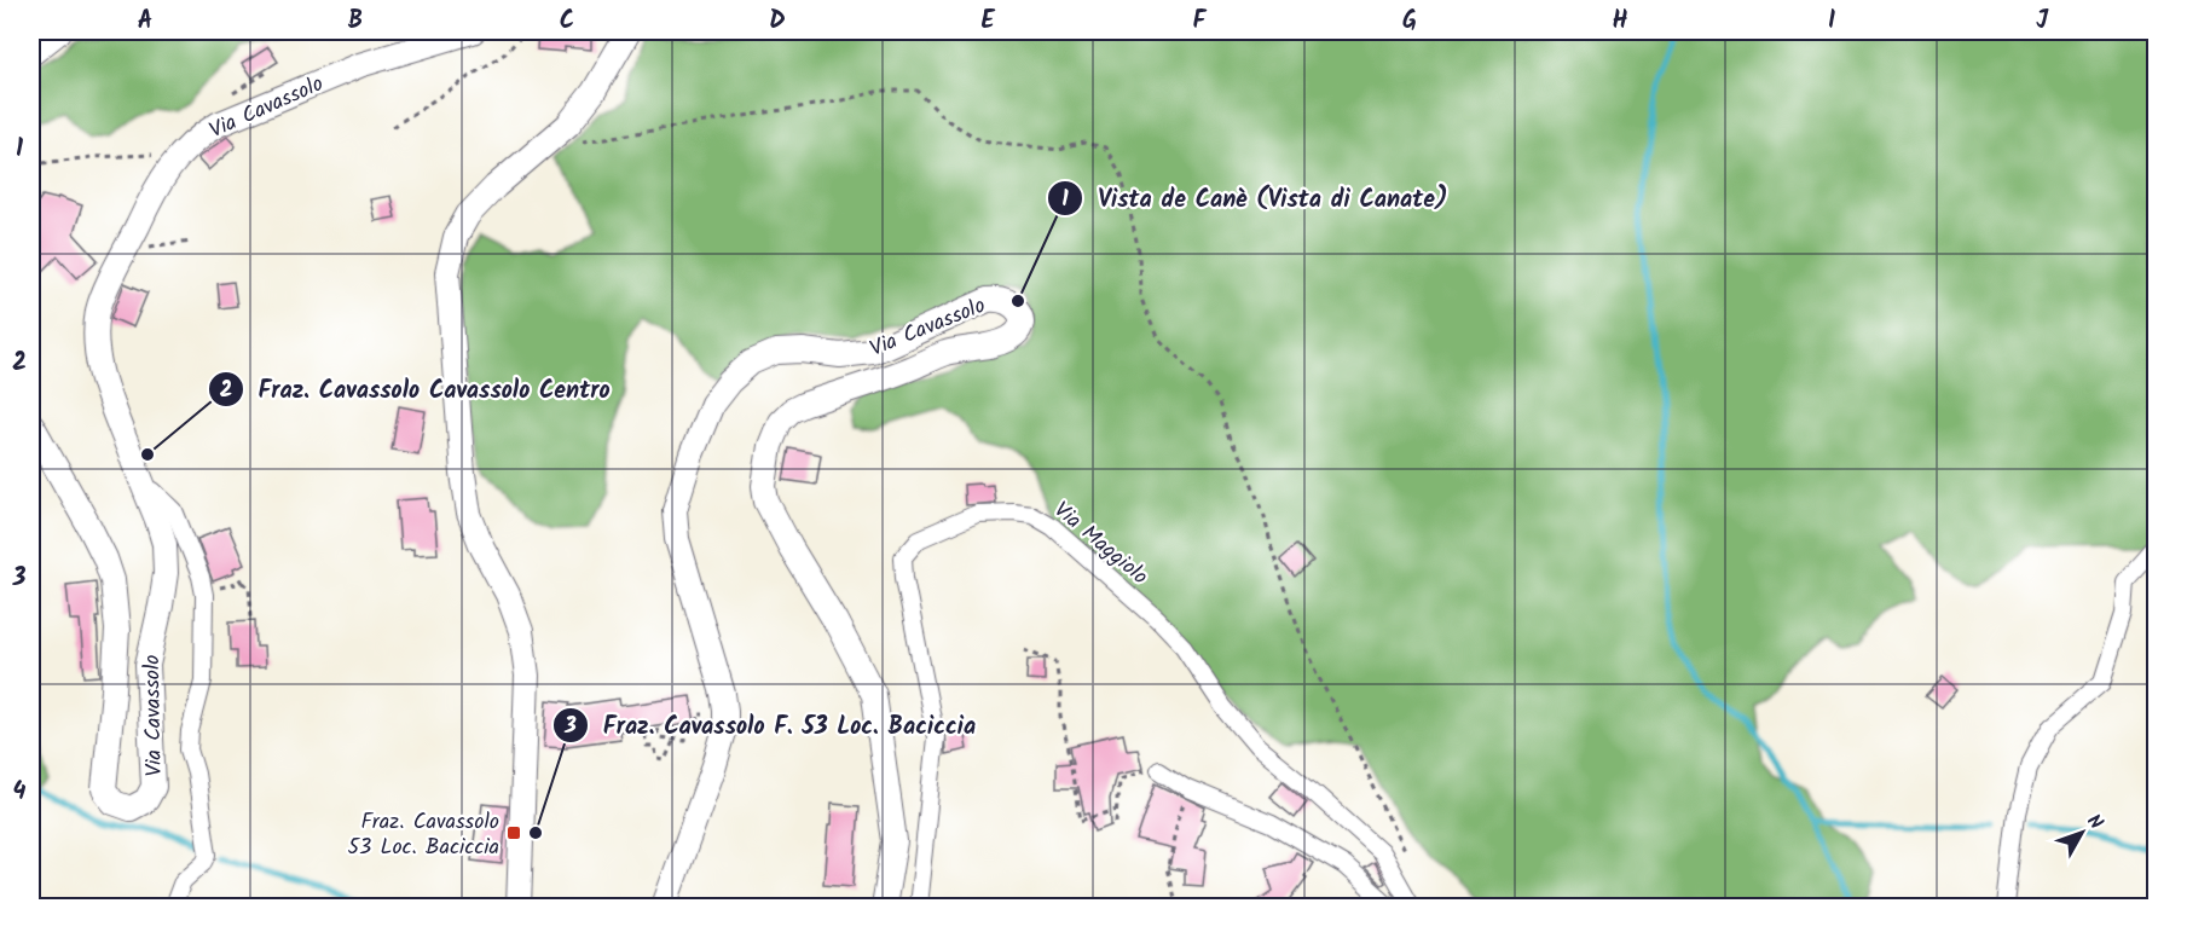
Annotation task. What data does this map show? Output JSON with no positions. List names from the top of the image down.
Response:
{
  "streets": {
    "main road": ["Via Cavassolo"],
    "street": ["Via Maggiolo"]
  },
  "places": {
    "other": ["Vista de Canè (Vista di Canate)", "Fraz. Cavassolo Cavassolo Centro", "Fraz. Cavassolo F. 53 Loc. Baciccia"],
    "transit": ["Fraz. Cavassolo 53 Loc. Baciccia"]
  },
  "north": "top right",
  "grid": {
    "columns": [
      "A",
      "B",
      "C",
      "D",
      "E",
      "F",
      "G",
      "H",
      "I",
      "J"
    ],
    "rows": [
      "1",
      "2",
      "3",
      "4"
    ]
  }
}
